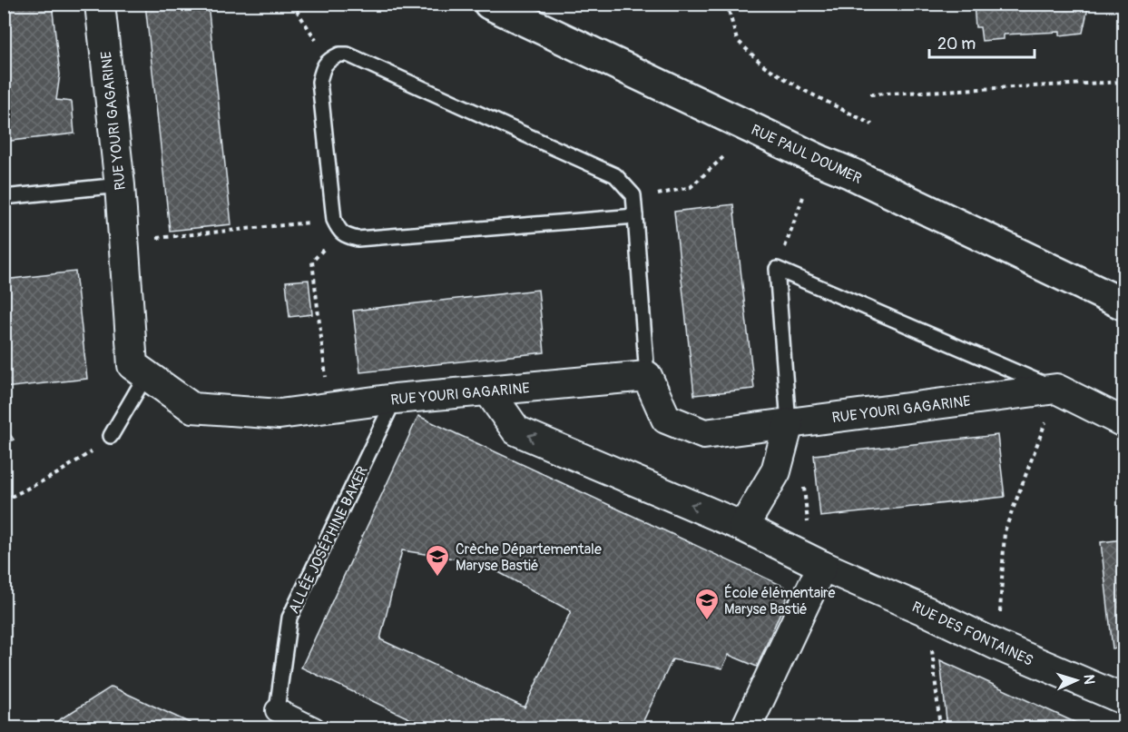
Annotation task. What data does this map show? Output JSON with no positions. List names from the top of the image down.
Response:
{
  "streets": {
    "street": [
      "RUE YOURI GAGARINE",
      "RUE PAUL DOUMER",
      "ALLÉE JOSÉPHINE BAKER",
      "RUE DES FONTAINES"
    ]
  },
  "crossings": [
    ["RUE YOURI GAGARINE", "ALLÉE JOSÉPHINE BAKER"],
    ["RUE YOURI GAGARINE", "RUE DES FONTAINES"]
  ],
  "one_way": ["RUE DES FONTAINES"],
  "places": {
    "school or university": ["Crèche Départementale Maryse Bastié", "École élémentaire Maryse Bastié"]
  },
  "scale_bar": "20 m",
  "north": "right"
}
